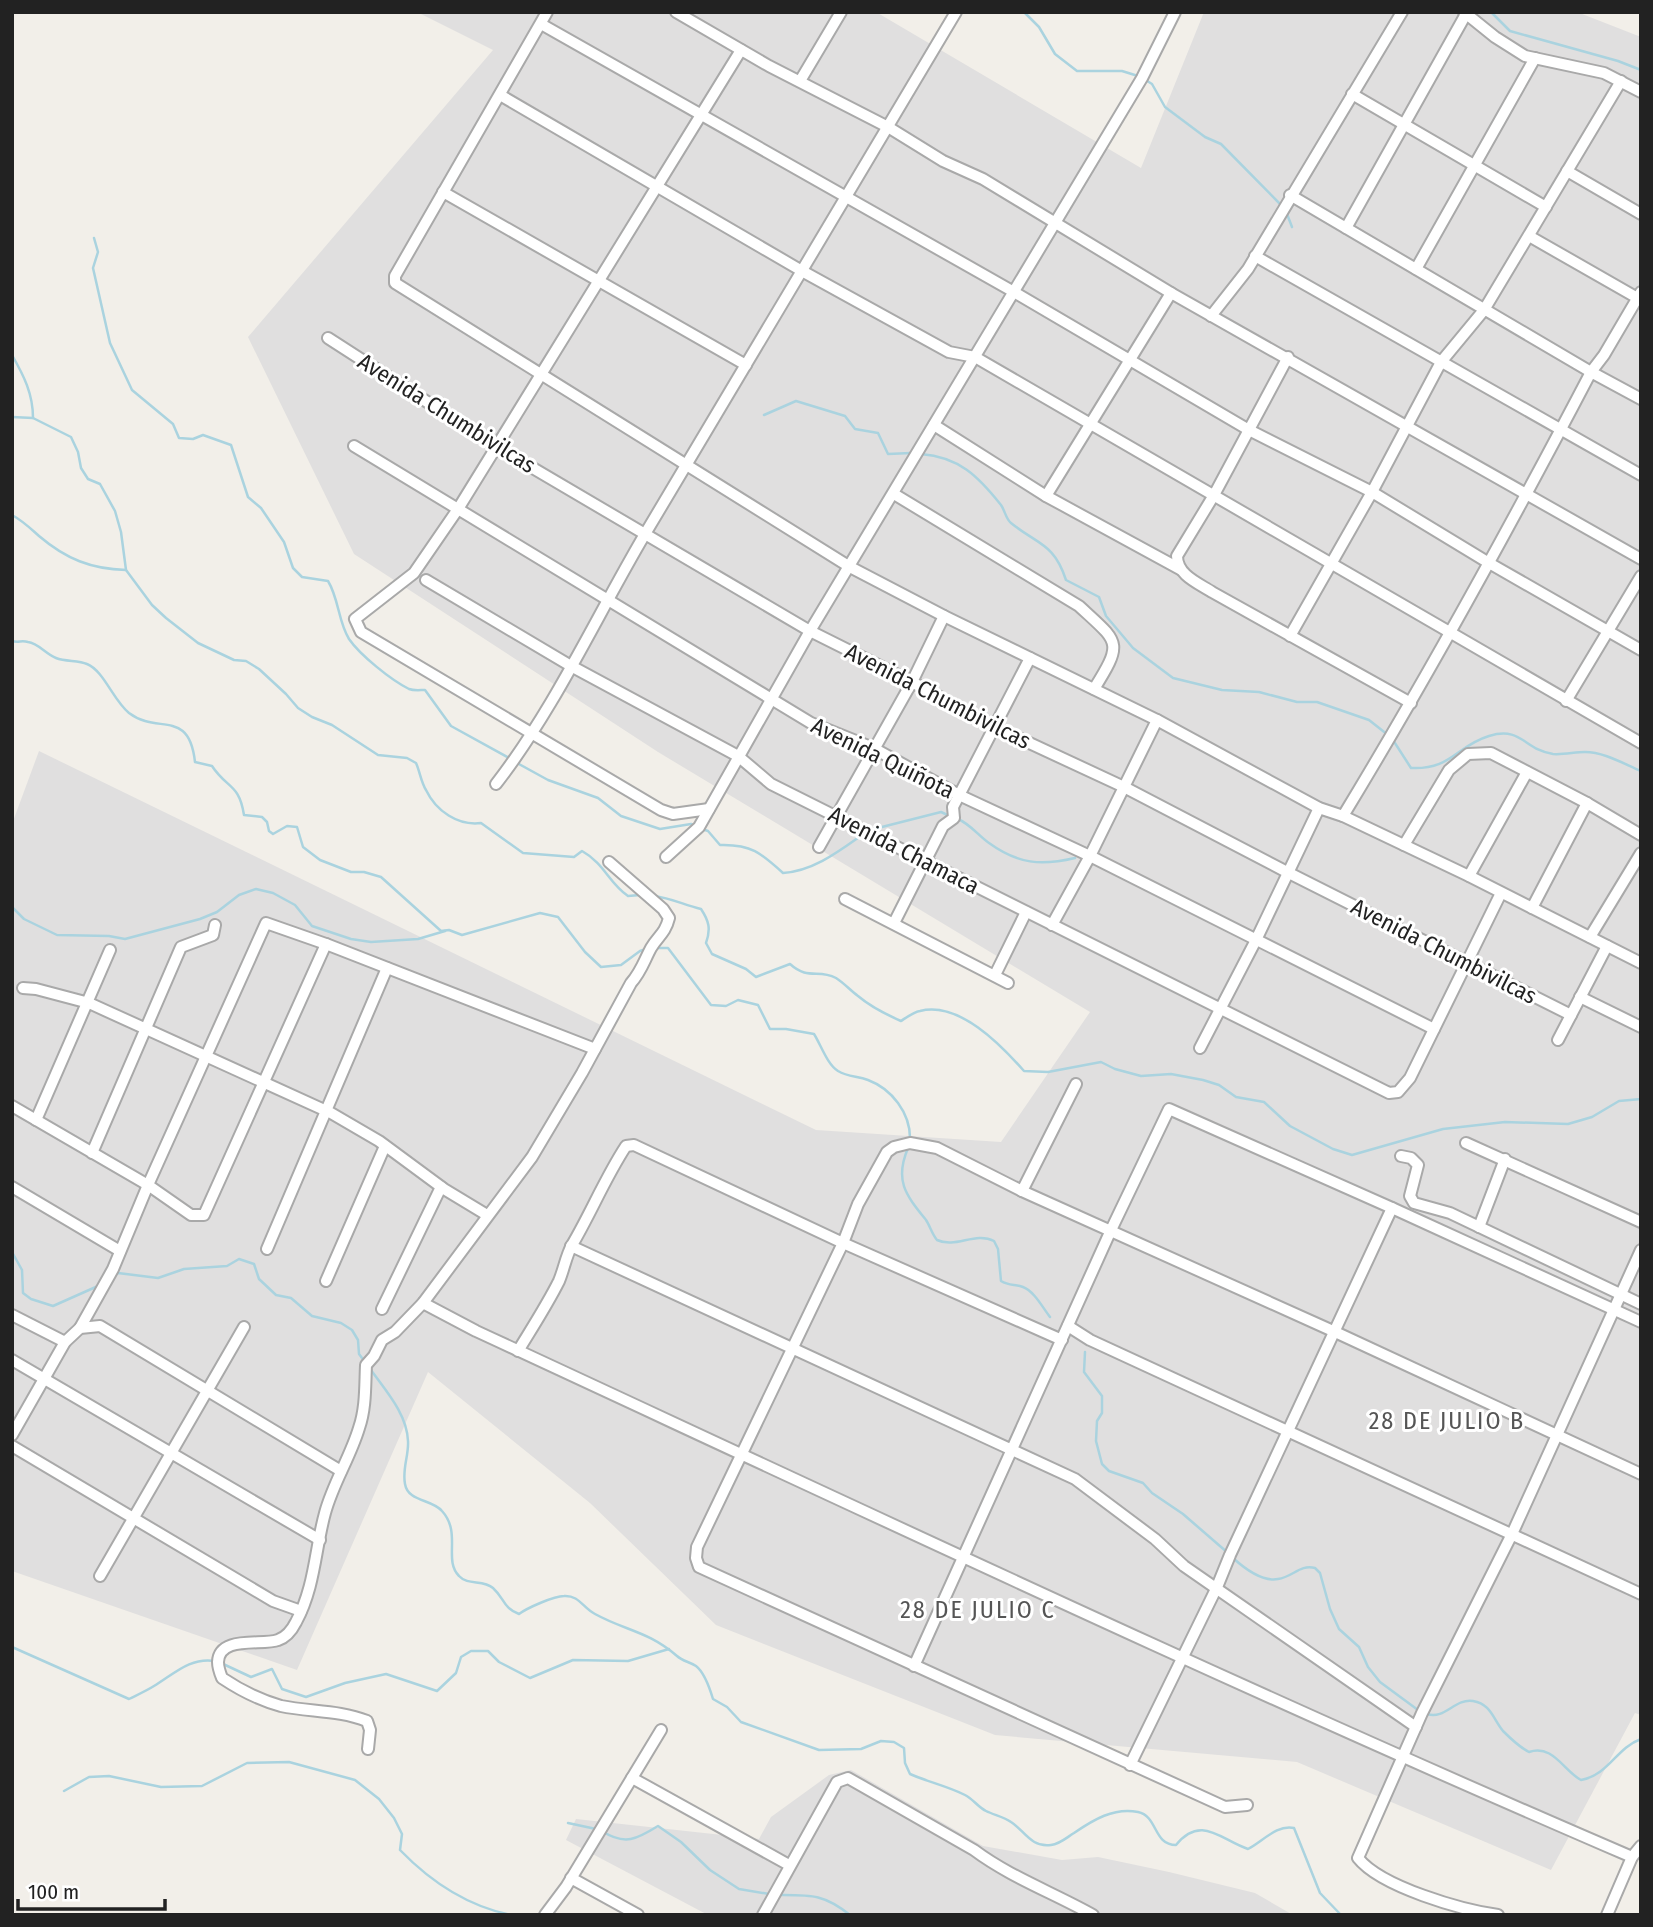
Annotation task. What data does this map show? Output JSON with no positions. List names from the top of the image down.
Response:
{
  "streets": {
    "street": ["Avenida Chumbivilcas", "Avenida Quiñota", "Avenida Chamaca"]
  },
  "crossings": [
    ["Avenida Quiñota", "Avenida Chamaca"]
  ],
  "districts": ["28 DE JULIO B", "28 DE JULIO C"],
  "scale_bar": "100 m"
}
